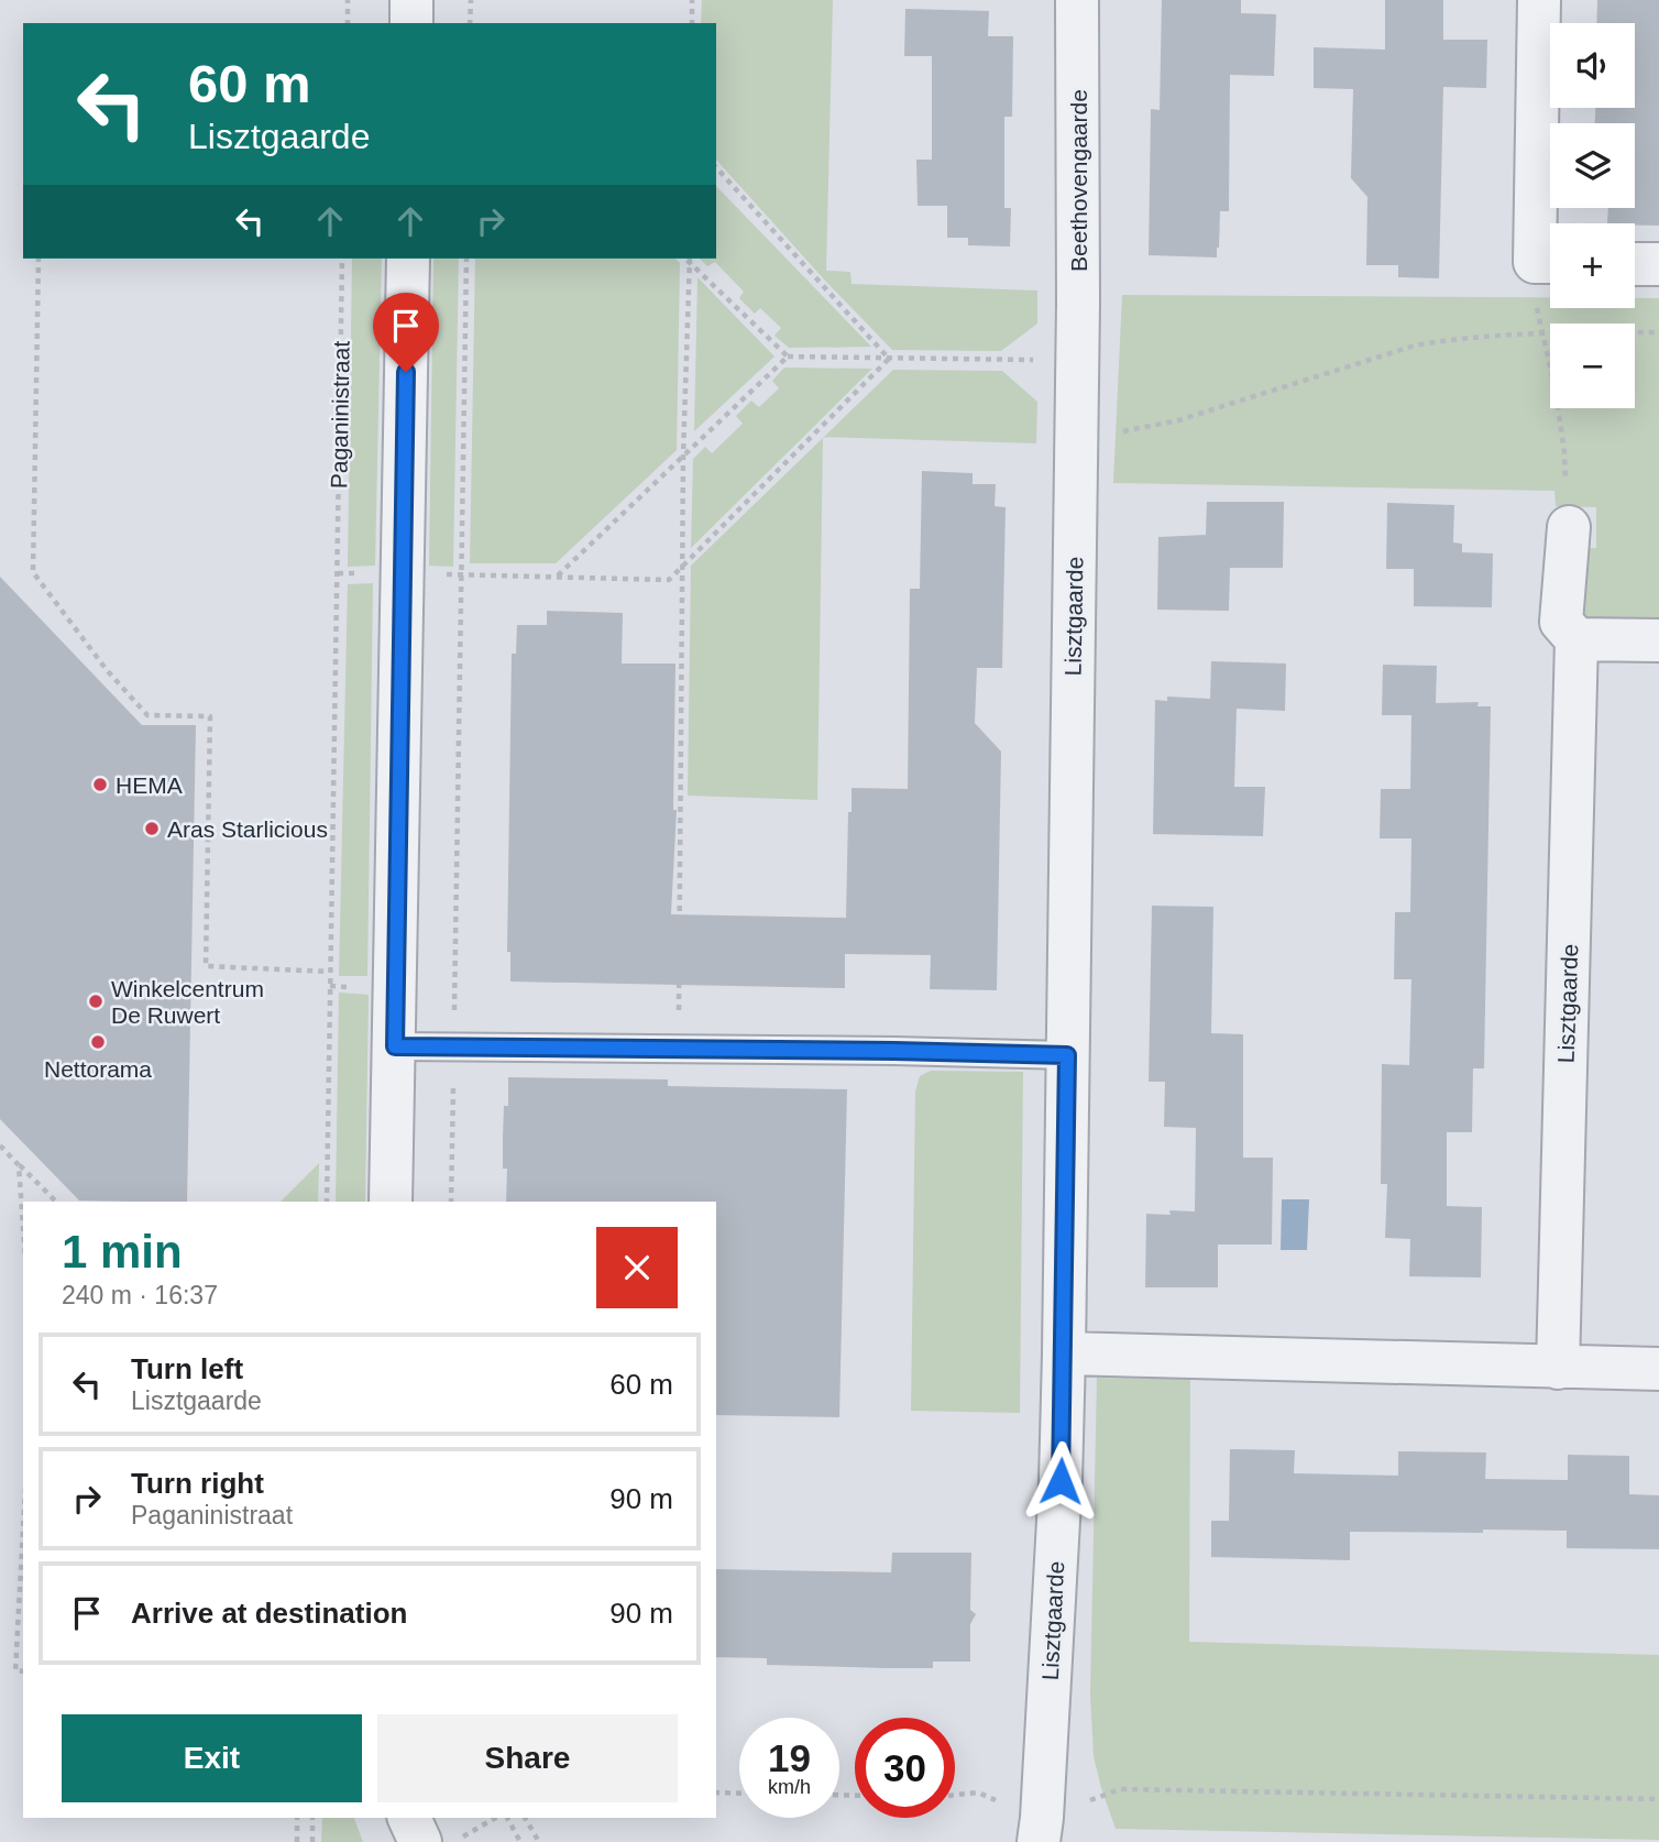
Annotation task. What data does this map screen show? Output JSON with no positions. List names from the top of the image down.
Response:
{
  "streets": {
    "street": ["Beethovengaarde", "Lisztgaarde"],
    "path": ["Paganinistraat"]
  },
  "crossings": [
    ["Beethovengaarde", "Lisztgaarde"]
  ],
  "places": [
    "HEMA",
    "Aras Starlicious",
    "Winkelcentrum De Ruwert",
    "Nettorama"
  ],
  "page": {
    "map_buttons": ["+", "−"],
    "turn": ["60 m", "Lisztgaarde"],
    "heading": ["1 min", "240 m · 16:37"],
    "list": [
      {
        "name": "Turn left",
        "note": "Lisztgaarde",
        "value": "60 m"
      },
      {
        "name": "Turn right",
        "note": "Paganinistraat",
        "value": "90 m"
      },
      {
        "name": "Arrive at destination",
        "value": "90 m"
      }
    ],
    "buttons": ["Exit", "Share"],
    "speed": "19 km/h",
    "limit": "30"
  }
}
